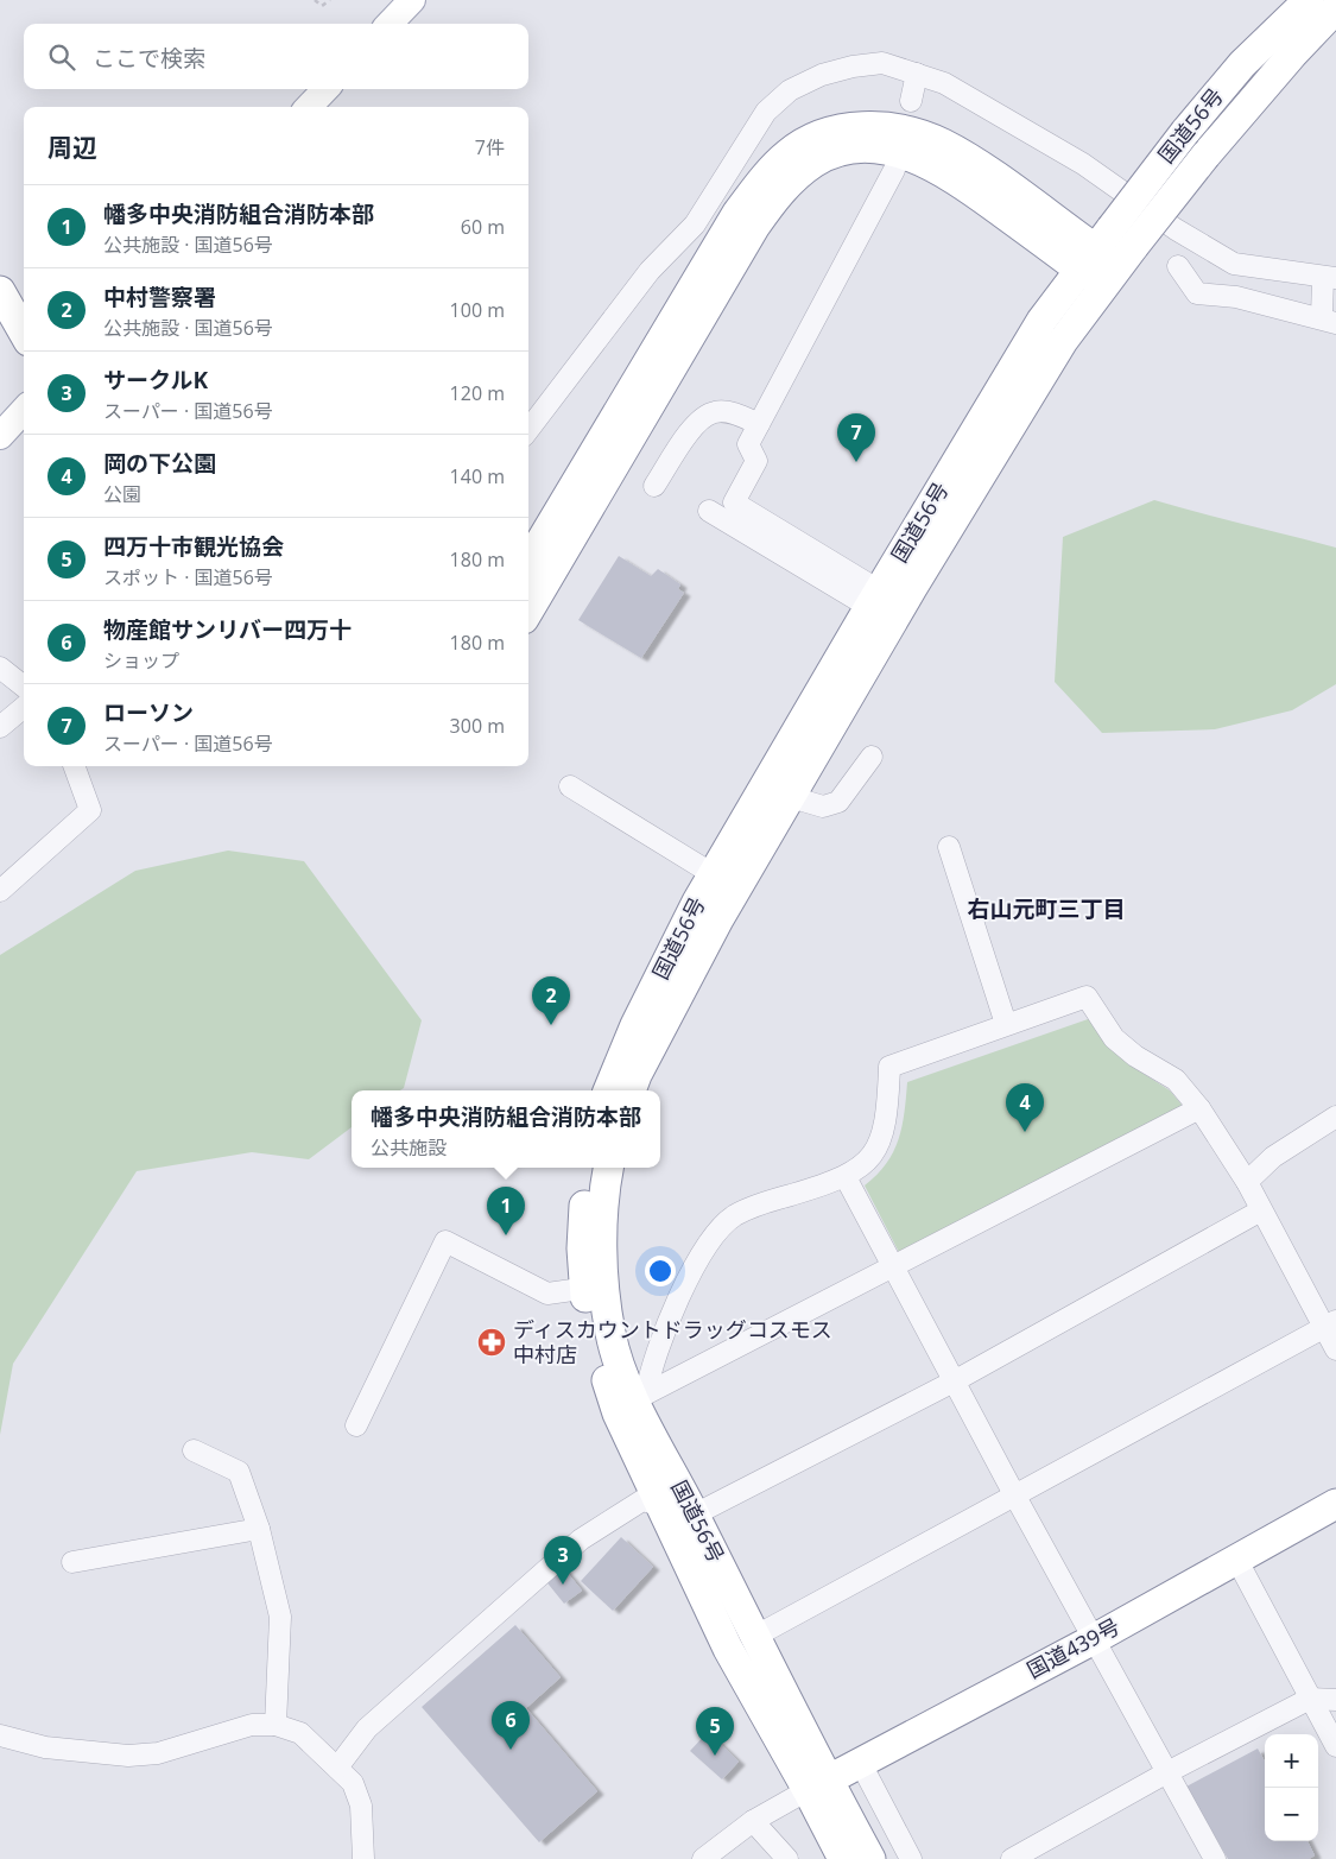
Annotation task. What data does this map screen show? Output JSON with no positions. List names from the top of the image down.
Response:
{
  "streets": {
    "highway": ["国道56号", "国道439号"]
  },
  "crossings": [
    ["国道56号", "国道439号"]
  ],
  "districts": ["右山元町三丁目"],
  "places": {
    "pharmacy": ["ディスカウントドラッグコスモス 中村店"]
  },
  "page": {
    "search": "ここで検索",
    "heading": ["周辺", "7件"],
    "list": [
      {
        "mark": "1",
        "name": "幡多中央消防組合消防本部",
        "note": "公共施設 · 国道56号",
        "value": "60 m"
      },
      {
        "mark": "2",
        "name": "中村警察署",
        "note": "公共施設 · 国道56号",
        "value": "100 m"
      },
      {
        "mark": "3",
        "name": "サークルK",
        "note": "スーパー · 国道56号",
        "value": "120 m"
      },
      {
        "mark": "4",
        "name": "岡の下公園",
        "note": "公園",
        "value": "140 m"
      },
      {
        "mark": "5",
        "name": "四万十市観光協会",
        "note": "スポット · 国道56号",
        "value": "180 m"
      },
      {
        "mark": "6",
        "name": "物産館サンリバー四万十",
        "note": "ショップ",
        "value": "180 m"
      },
      {
        "mark": "7",
        "name": "ローソン",
        "note": "スーパー · 国道56号",
        "value": "300 m"
      }
    ],
    "pins": [
      "7",
      "2",
      "4",
      "1",
      "3",
      "6",
      "5"
    ],
    "popup": ["幡多中央消防組合消防本部", "公共施設"],
    "map_buttons": ["+", "−"]
  }
}
